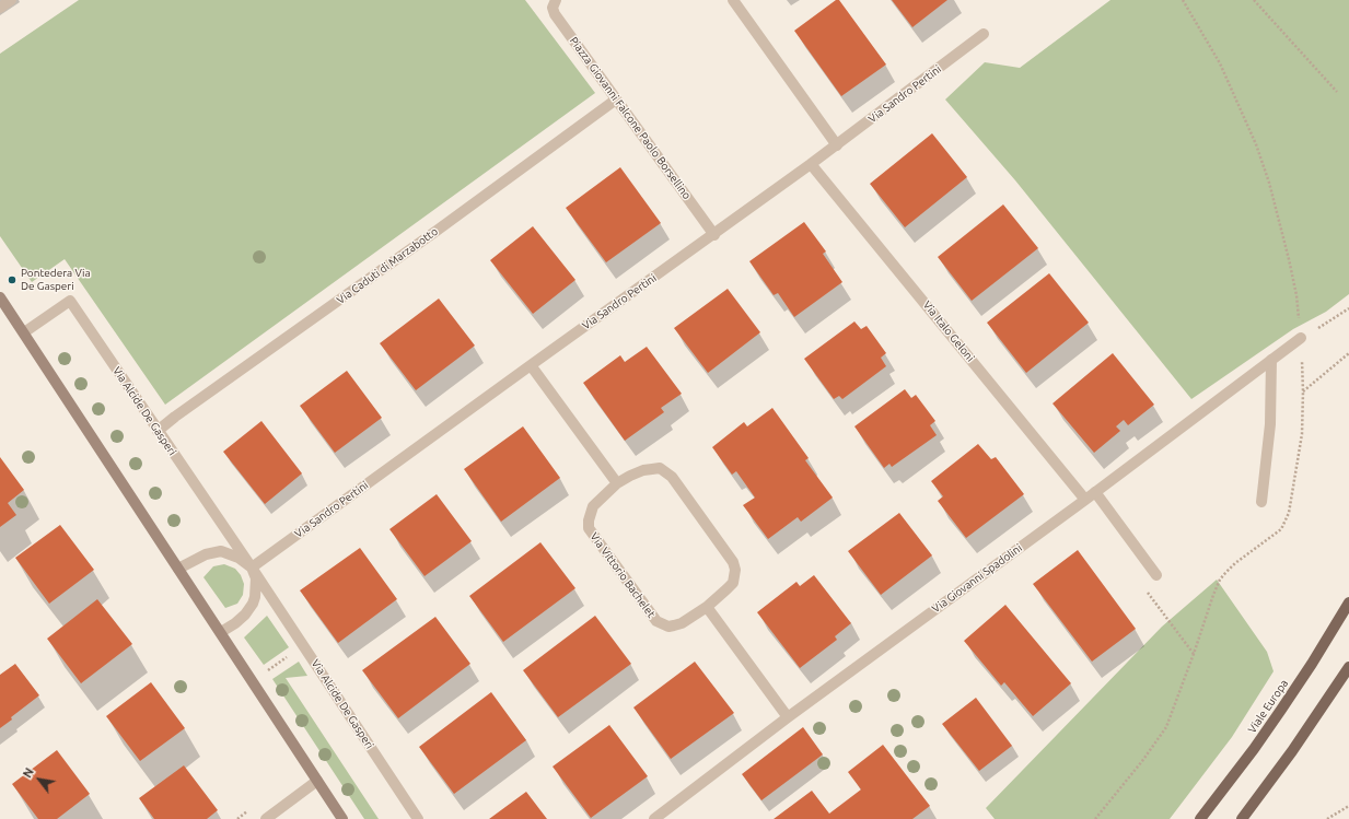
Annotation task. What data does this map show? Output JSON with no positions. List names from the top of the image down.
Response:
{
  "streets": {
    "main road": ["Viale Europa"],
    "street": [
      "Via Sandro Pertini",
      "Piazza Giovanni Falcone Paolo Borsellino",
      "Via Caduti di Marzabotto",
      "Via Italo Geloni",
      "Via Alcide De Gasperi",
      "Via Vittorio Bachelet",
      "Via Giovanni Spadolini"
    ]
  },
  "crossings": [
    ["Via Sandro Pertini", "Piazza Giovanni Falcone Paolo Borsellino"],
    ["Via Sandro Pertini", "Via Italo Geloni"],
    ["Via Sandro Pertini", "Via Alcide De Gasperi"],
    ["Piazza Giovanni Falcone Paolo Borsellino", "Via Caduti di Marzabotto"],
    ["Via Caduti di Marzabotto", "Via Alcide De Gasperi"],
    ["Via Italo Geloni", "Via Giovanni Spadolini"]
  ],
  "places": ["Pontedera Via De Gasperi"],
  "north": "top left"
}
